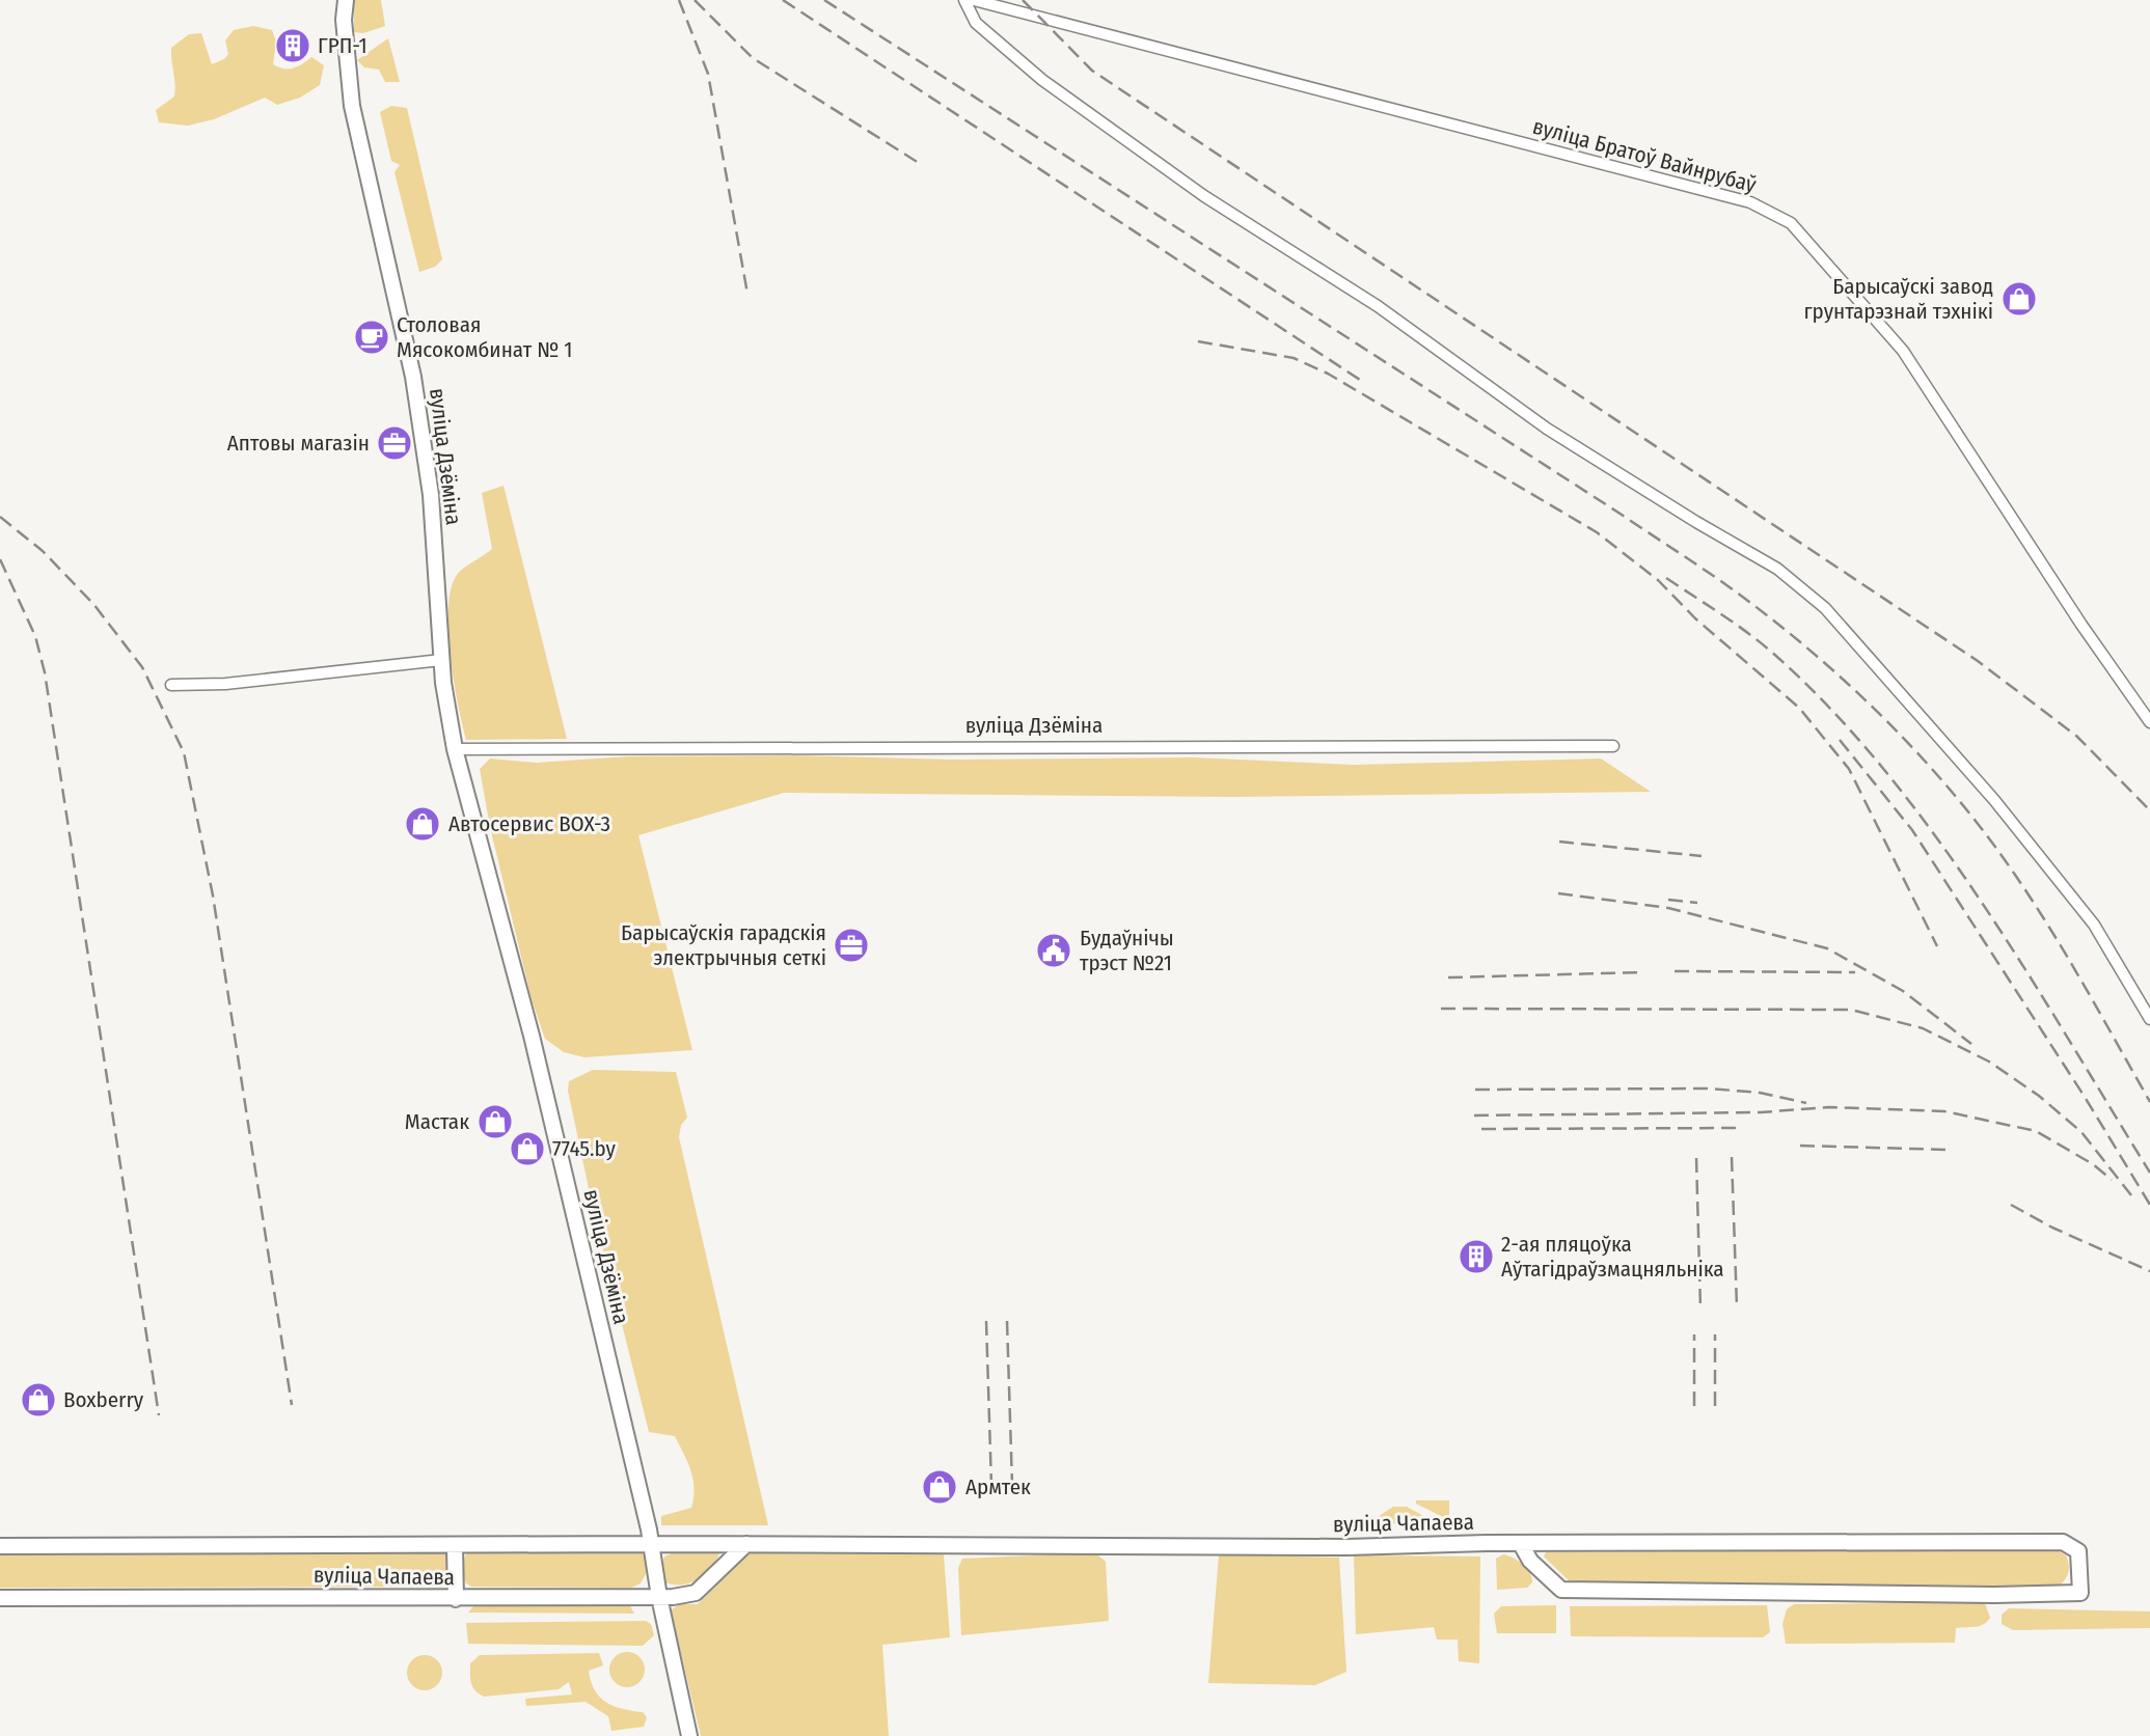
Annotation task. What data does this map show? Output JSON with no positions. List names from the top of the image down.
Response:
{
  "streets": {
    "main road": ["вуліца Дзёміна", "вуліца Чапаева"],
    "street": ["вуліца Братоў Вайнрубаў"]
  },
  "crossings": [
    ["вуліца Дзёміна", "вуліца Чапаева"]
  ],
  "places": {
    "building": ["ГРП-1", "2-ая пляцоўка Аўтагідраўзмацняльніка"],
    "shop": [
      "Барысаўскі завод грунтарэзнай тэхнікі",
      "Автосервис BOX-3",
      "Мастак",
      "7745.by",
      "Boxberry",
      "Армтек"
    ],
    "cafe": ["Столовая Мясокомбинат № 1"],
    "office": ["Аптовы магазін", "Барысаўскія гарадскія электрычныя сеткі"],
    "public building": ["Будаўнічы трэст №21"]
  }
}
